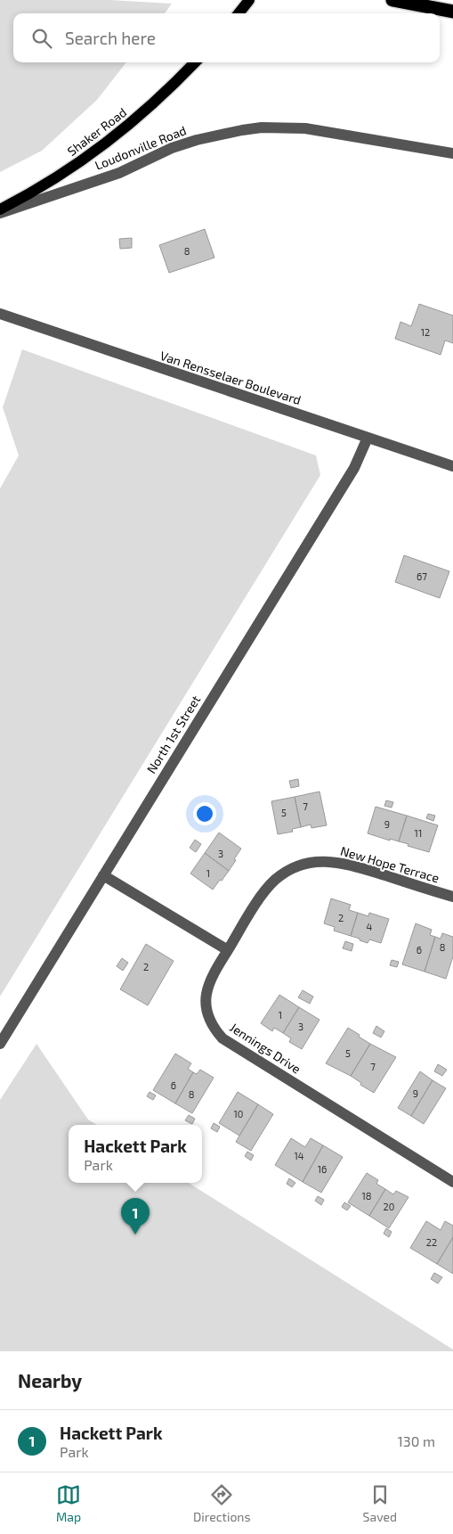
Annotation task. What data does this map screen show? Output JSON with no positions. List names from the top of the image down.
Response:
{
  "streets": {
    "main road": ["Shaker Road"],
    "street": [
      "Loudonville Road",
      "Van Rensselaer Boulevard",
      "North 1st Street",
      "New Hope Terrace",
      "Jennings Drive"
    ]
  },
  "crossings": [
    ["Shaker Road", "Loudonville Road"],
    ["Van Rensselaer Boulevard", "North 1st Street"],
    ["New Hope Terrace", "Jennings Drive"]
  ],
  "house_numbers": [
    "8",
    "12",
    "67",
    "7",
    "5",
    "9",
    "11",
    "3",
    "1",
    "2",
    "4",
    "8",
    "6",
    "2",
    "1",
    "3",
    "5",
    "7",
    "6",
    "9",
    "8",
    "10",
    "14",
    "16",
    "18",
    "20",
    "22"
  ],
  "page": {
    "search": "Search here",
    "popup": ["Hackett Park", "Park"],
    "pins": "1",
    "heading": "Nearby",
    "list": [
      {
        "mark": "1",
        "name": "Hackett Park",
        "note": "Park",
        "value": "130 m"
      }
    ],
    "nav": ["Map", "Directions", "Saved"]
  }
}
